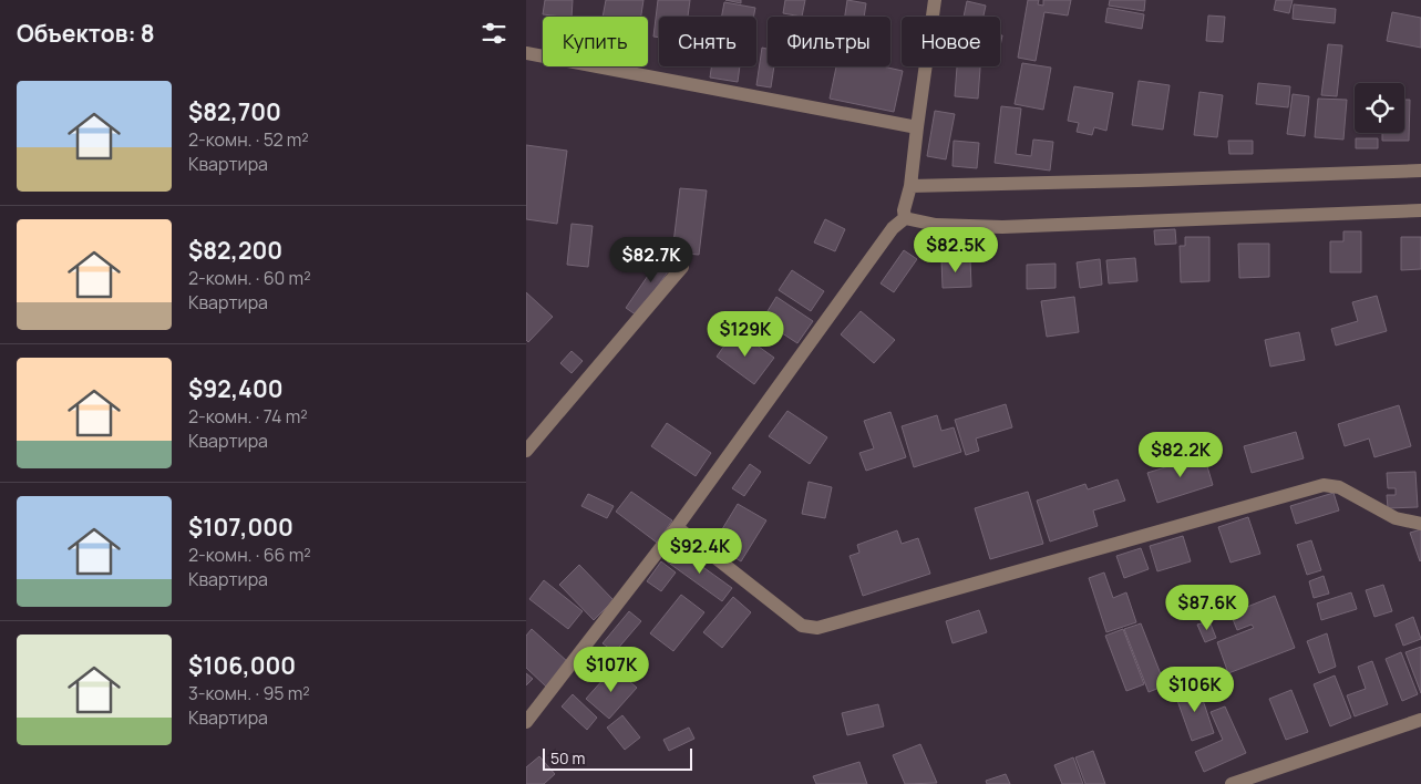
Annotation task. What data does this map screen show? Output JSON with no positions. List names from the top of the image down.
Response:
{
  "scale_bar": "50 m",
  "page": {
    "heading": "Объектов: 8",
    "chip": [
      "Купить",
      "Снять",
      "Фильтры",
      "Новое"
    ],
    "list": [
      {
        "name": "$82,700",
        "note": "2-комн. · 52 m² · Квартира"
      },
      {
        "name": "$82,200",
        "note": "2-комн. · 60 m² · Квартира"
      },
      {
        "name": "$92,400",
        "note": "2-комн. · 74 m² · Квартира"
      },
      {
        "name": "$107,000",
        "note": "2-комн. · 66 m² · Квартира"
      },
      {
        "name": "$106,000",
        "note": "3-комн. · 95 m² · Квартира"
      }
    ],
    "price": [
      "$82.5K",
      "$82.7K",
      "$129K",
      "$82.2K",
      "$92.4K",
      "$87.6K",
      "$107K",
      "$106K"
    ],
    "scale": "50 m"
  }
}
